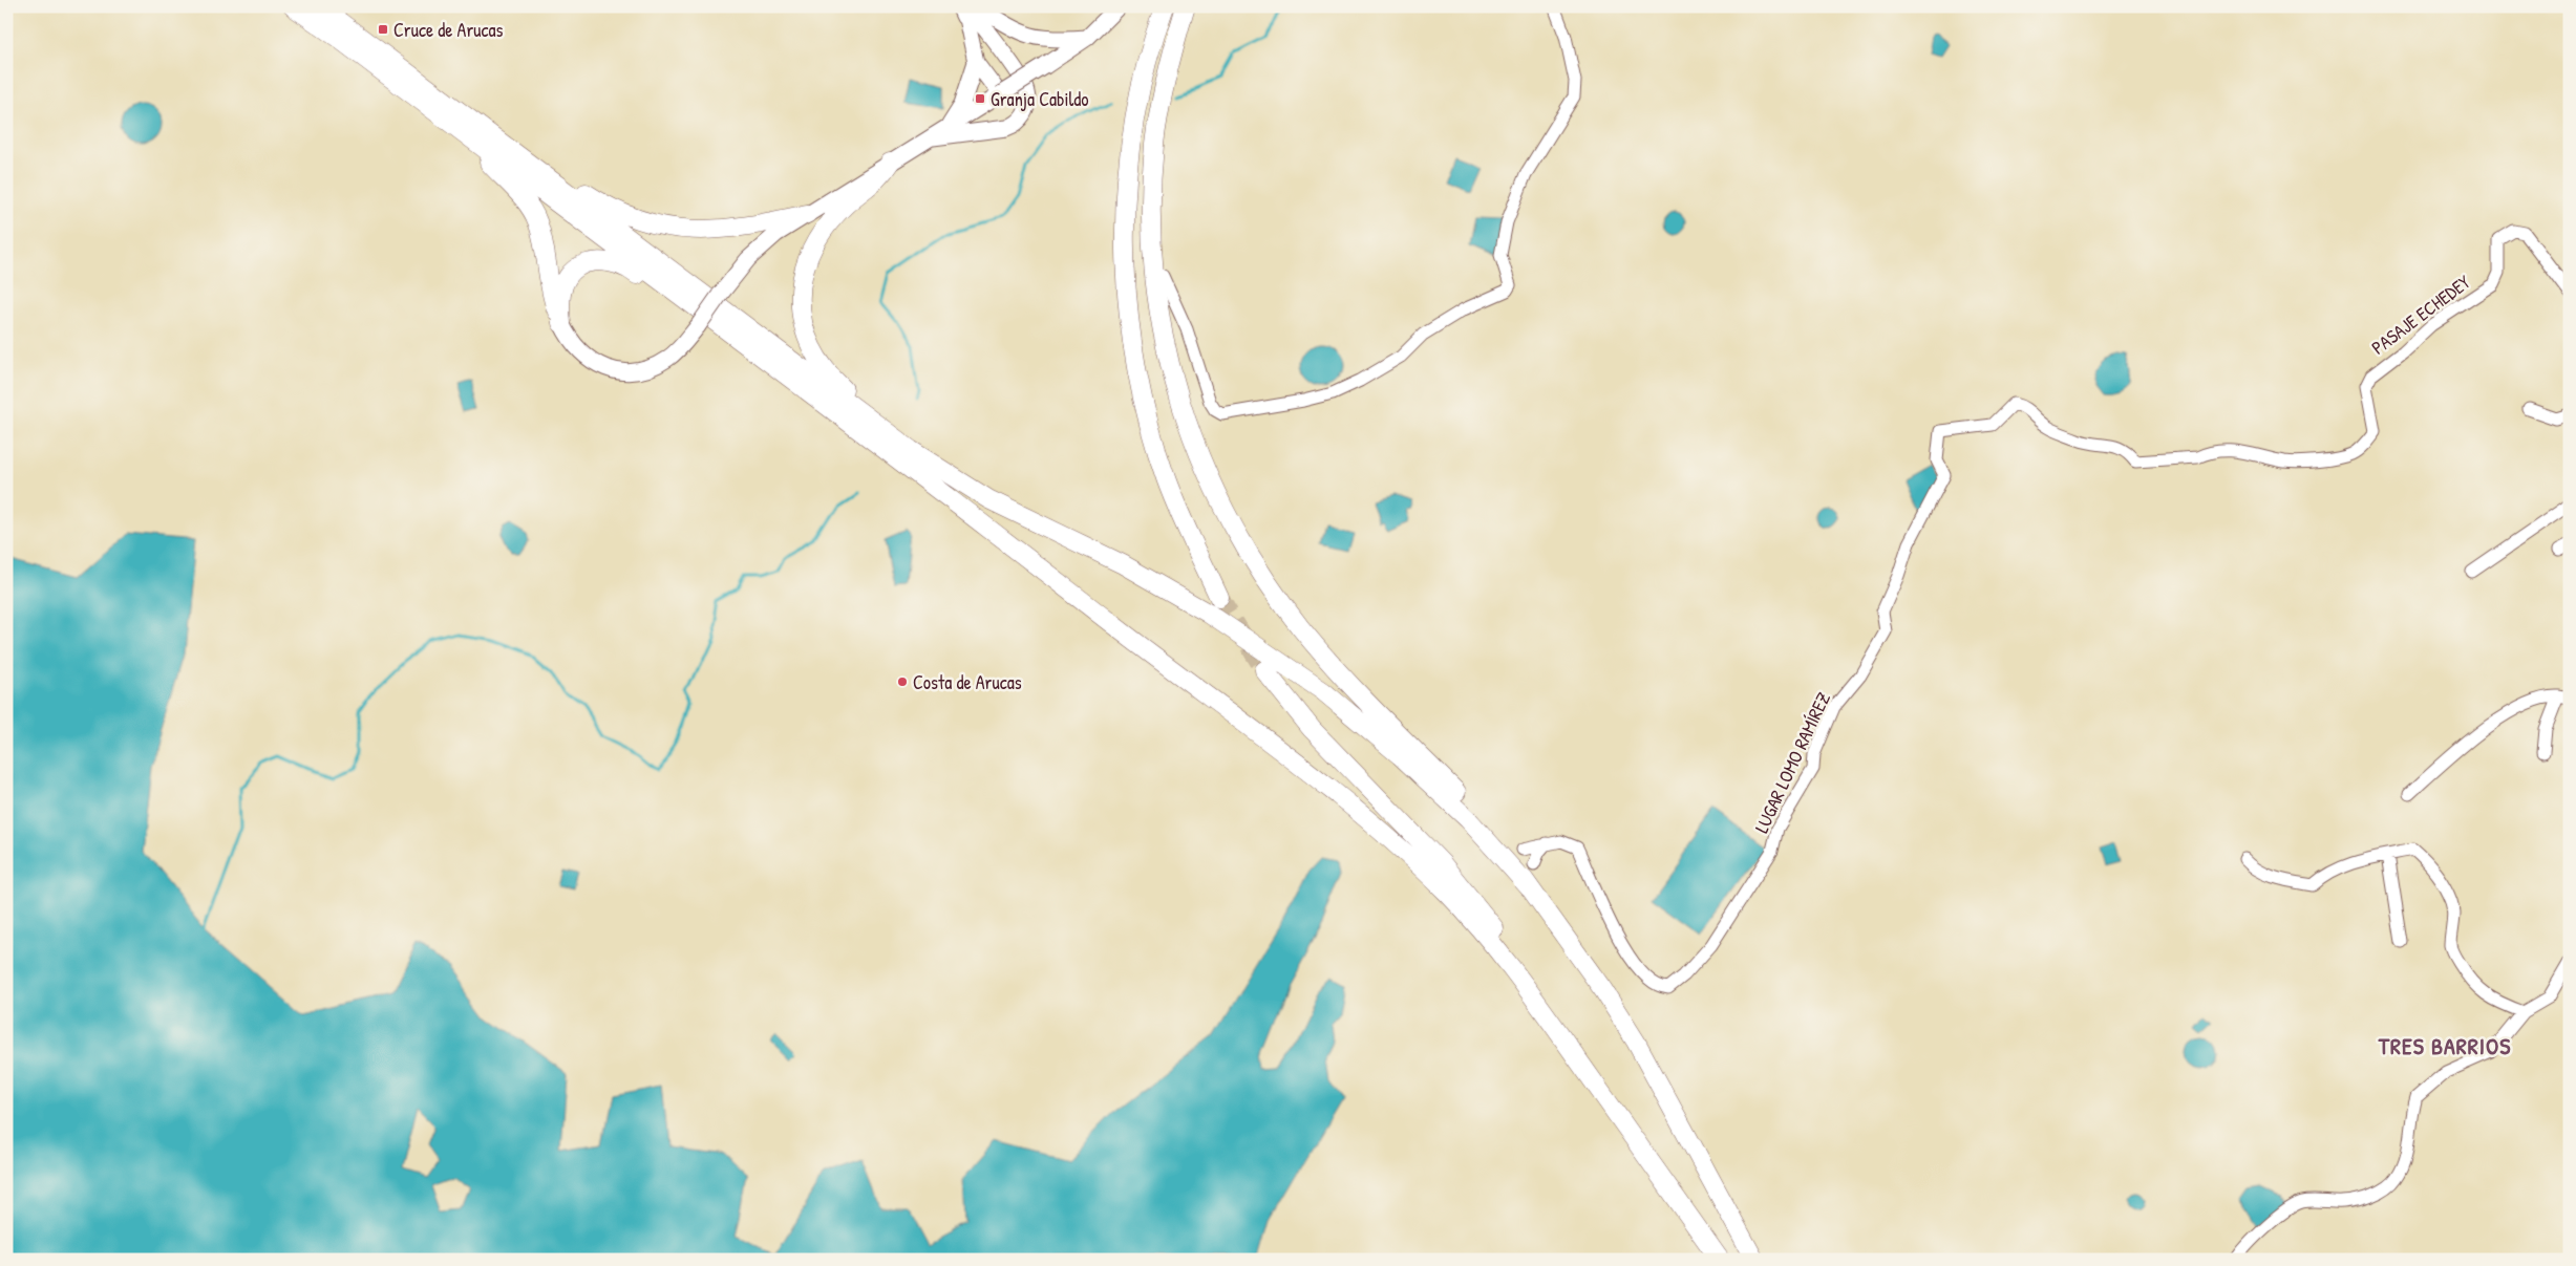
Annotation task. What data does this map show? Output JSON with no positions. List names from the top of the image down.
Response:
{
  "streets": {
    "street": ["PASAJE ECHEDEY", "LUGAR LOMO RAMÍREZ"]
  },
  "crossings": [
    ["PASAJE ECHEDEY", "LUGAR LOMO RAMÍREZ"]
  ],
  "districts": ["TRES BARRIOS"],
  "places": {
    "transit": ["Cruce de Arucas", "Granja Cabildo"],
    "other": ["Costa de Arucas"]
  }
}
